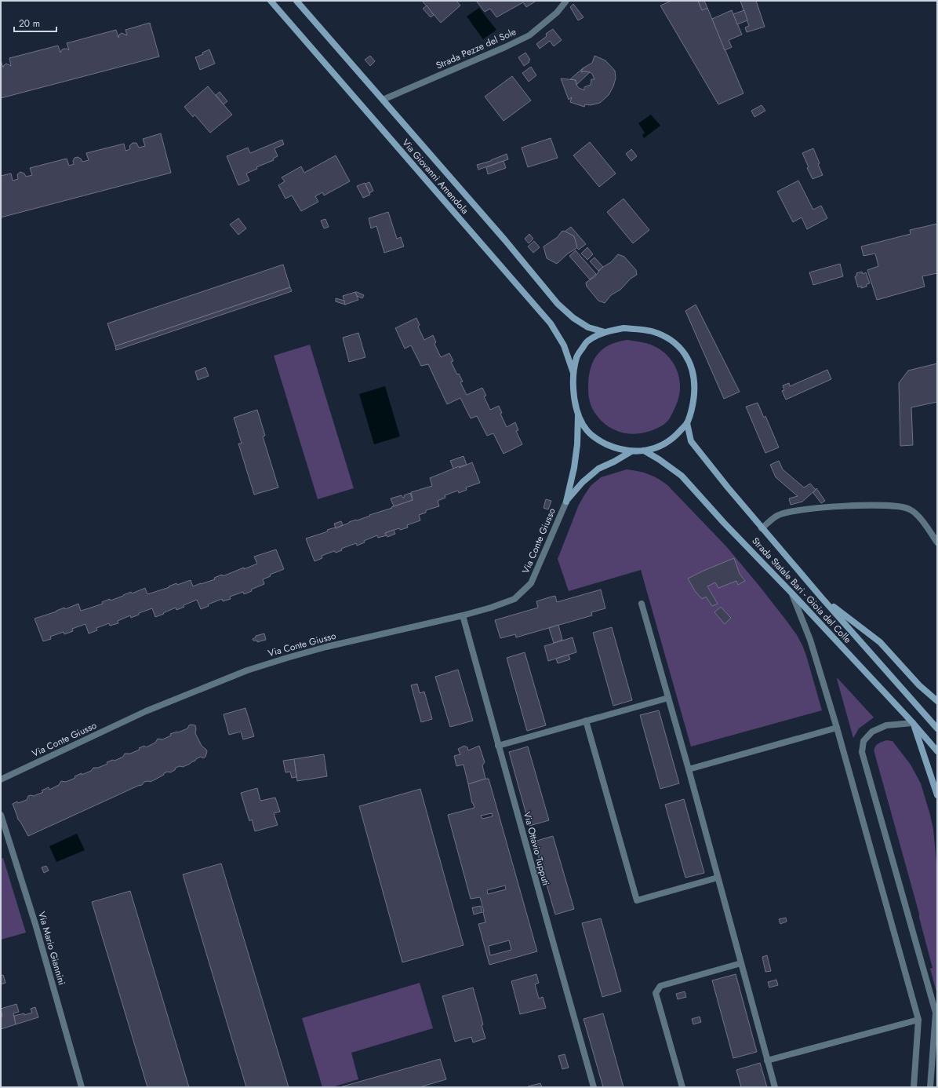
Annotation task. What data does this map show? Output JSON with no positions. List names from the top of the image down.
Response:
{
  "streets": {
    "main road": ["Via Giovanni Amendola", "Strada Statale Bari - Gioia del Colle"],
    "street": [
      "Strada Pezze del Sole",
      "Via Conte Giusso",
      "Via Ottavio Tupputi",
      "Via Mario Giannini"
    ]
  },
  "crossings": [
    ["Strada Pezze del Sole", "Via Giovanni Amendola"],
    ["Via Giovanni Amendola", "Strada Statale Bari - Gioia del Colle"],
    ["Via Conte Giusso", "Via Ottavio Tupputi"]
  ],
  "scale_bar": "20 m"
}
